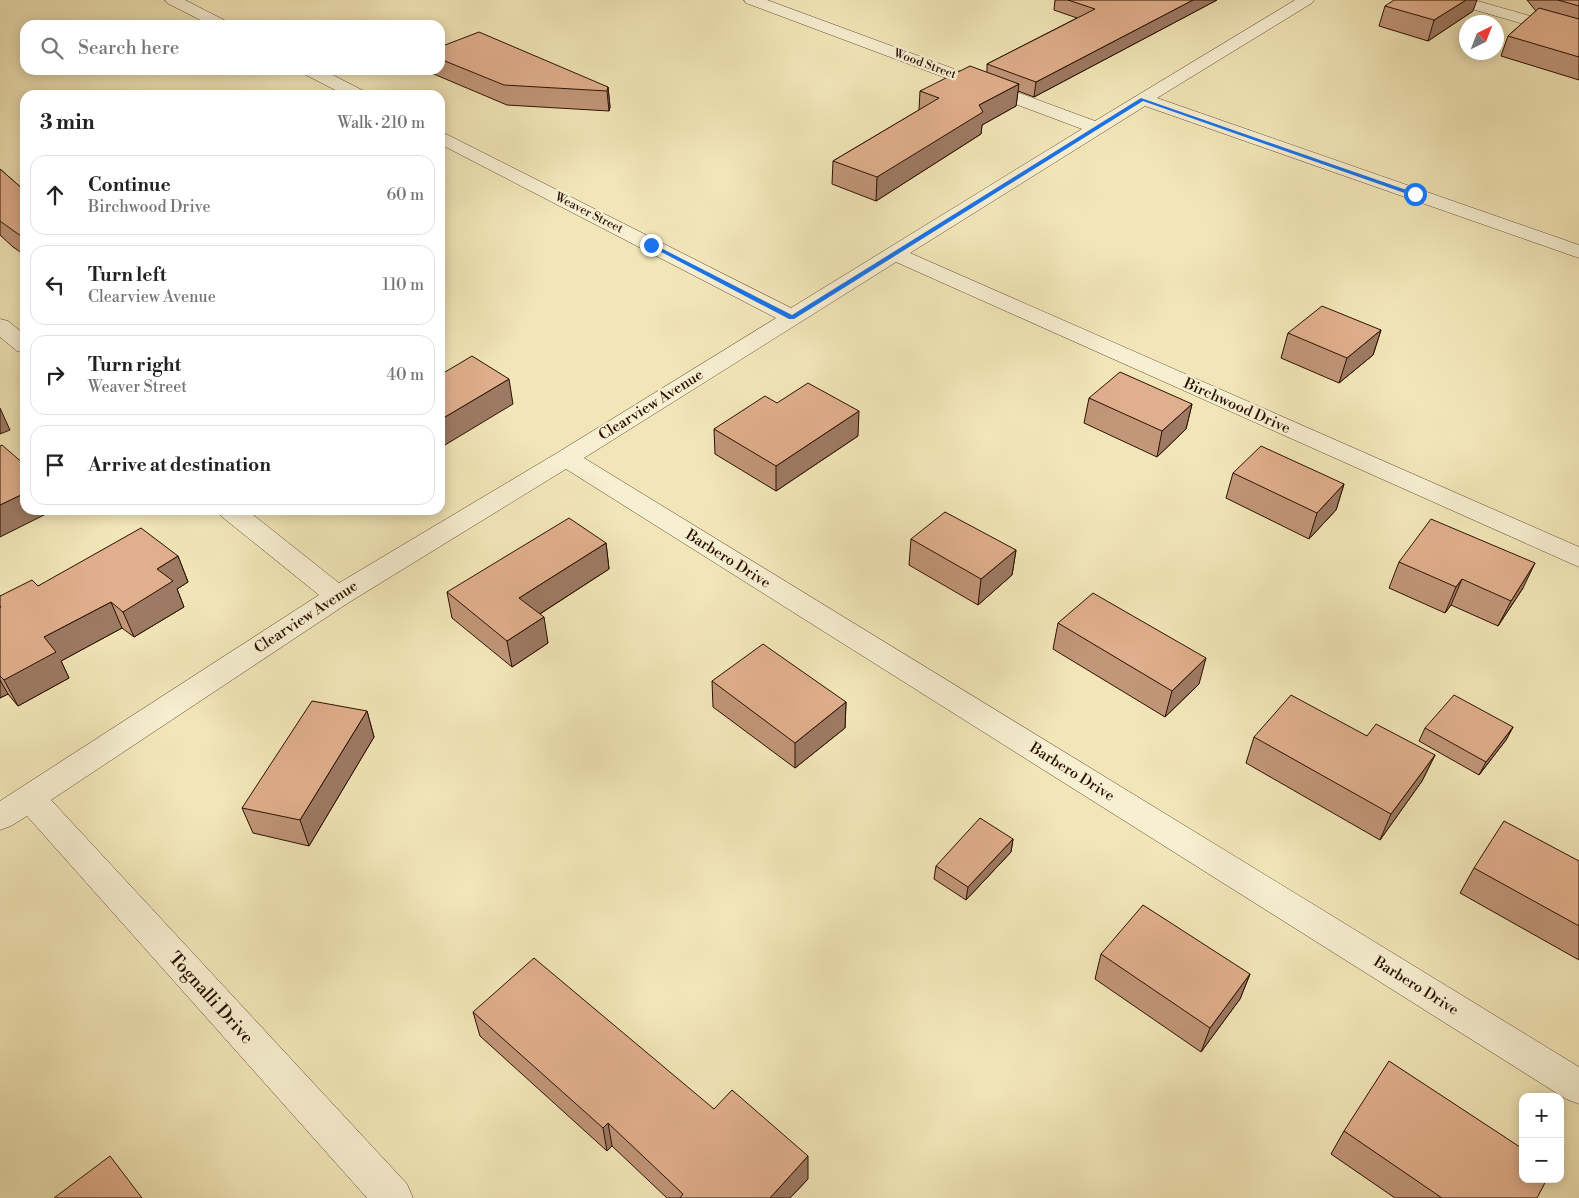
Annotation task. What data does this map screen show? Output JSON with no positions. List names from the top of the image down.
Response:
{
  "streets": {
    "street": [
      "Wood Street",
      "Weaver Street",
      "Clearview Avenue",
      "Birchwood Drive",
      "Barbero Drive",
      "Tognalli Drive"
    ]
  },
  "crossings": [
    ["Wood Street", "Clearview Avenue"],
    ["Weaver Street", "Clearview Avenue"],
    ["Clearview Avenue", "Birchwood Drive"],
    ["Clearview Avenue", "Barbero Drive"],
    ["Clearview Avenue", "Tognalli Drive"]
  ],
  "north": "top right",
  "page": {
    "search": "Search here",
    "heading": ["3 min", "Walk · 210 m"],
    "list": [
      ["Continue", "Birchwood Drive", "60 m"],
      ["Turn left", "Clearview Avenue", "110 m"],
      ["Turn right", "Weaver Street", "40 m"],
      "Arrive at destination"
    ],
    "map_buttons": ["+", "−"]
  }
}
